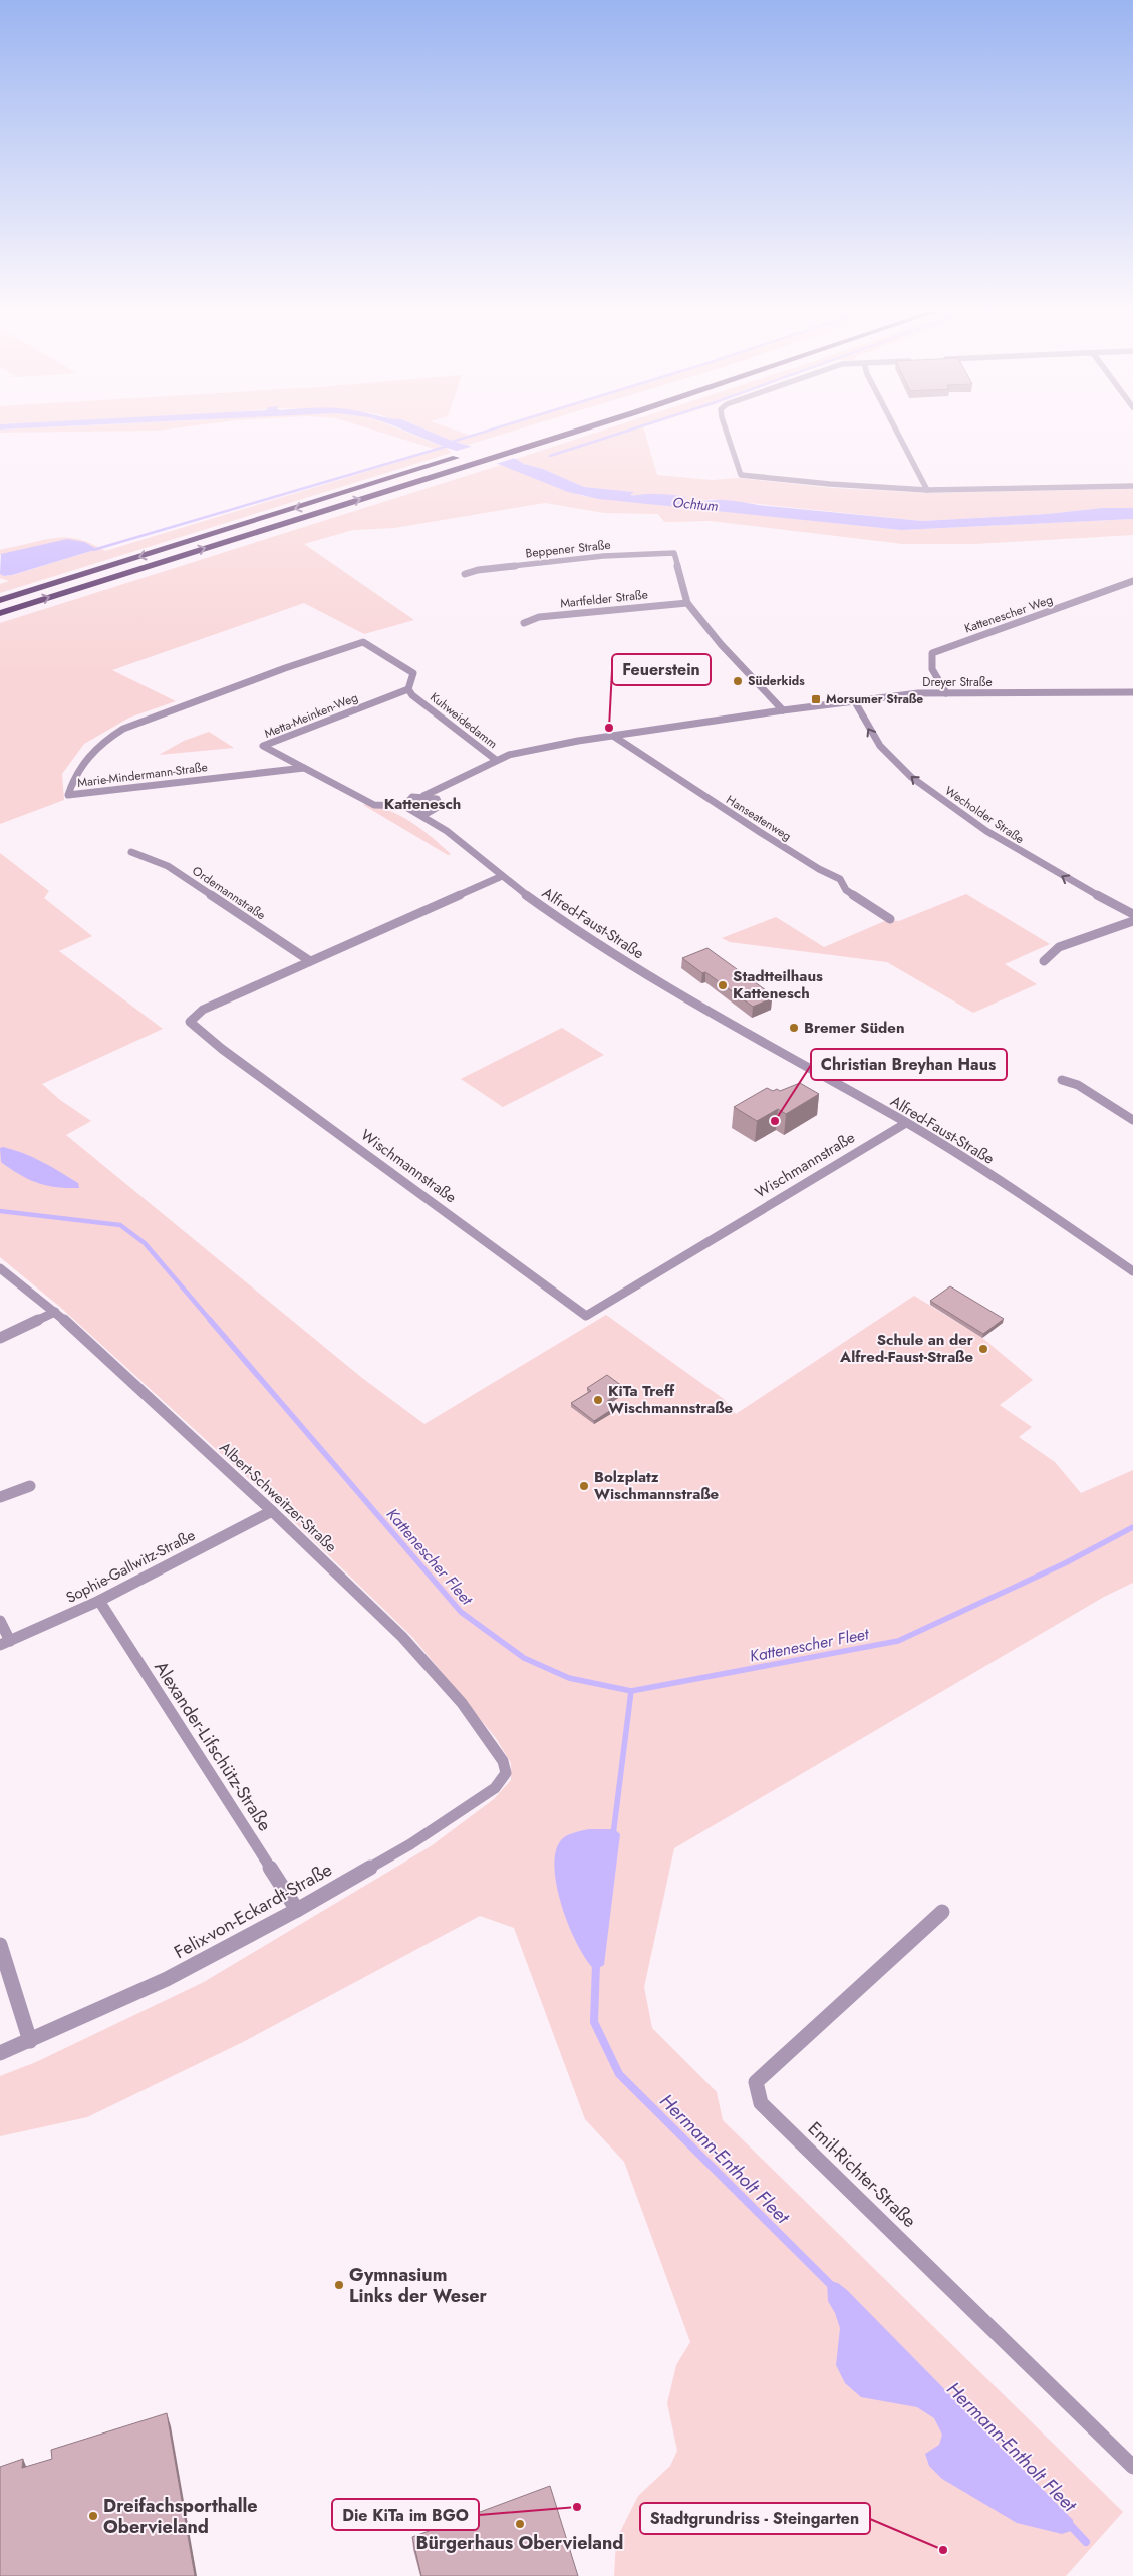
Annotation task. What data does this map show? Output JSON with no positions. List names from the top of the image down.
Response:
{
  "streets": {
    "street": [
      "Beppener Straße",
      "Martfelder Straße",
      "Kattenescher Weg",
      "Dreyer Straße",
      "Metta-Meinken-Weg",
      "Kuhweidedamm",
      "Marie-Mindermann-Straße",
      "Wecholder Straße",
      "Hanseatenweg",
      "Ordemannstraße",
      "Alfred-Faust-Straße",
      "Wischmannstraße",
      "Albert-Schweitzer-Straße",
      "Sophie-Gallwitz-Straße",
      "Alexander-Lifschütz-Straße",
      "Felix-von-Eckardt-Straße",
      "Emil-Richter-Straße"
    ]
  },
  "crossings": [
    ["Beppener Straße", "Martfelder Straße"],
    ["Kattenescher Weg", "Dreyer Straße"],
    ["Dreyer Straße", "Wecholder Straße"],
    ["Metta-Meinken-Weg", "Kuhweidedamm"],
    ["Metta-Meinken-Weg", "Marie-Mindermann-Straße"],
    ["Kuhweidedamm", "Marie-Mindermann-Straße"],
    ["Ordemannstraße", "Wischmannstraße"],
    ["Alfred-Faust-Straße", "Wischmannstraße"],
    ["Albert-Schweitzer-Straße", "Sophie-Gallwitz-Straße"],
    ["Albert-Schweitzer-Straße", "Felix-von-Eckardt-Straße"],
    ["Sophie-Gallwitz-Straße", "Alexander-Lifschütz-Straße"],
    ["Alexander-Lifschütz-Straße", "Felix-von-Eckardt-Straße"]
  ],
  "one_way": ["Wecholder Straße"],
  "districts": ["Kattenesch"],
  "water": ["Ochtum", "Kattenescher Fleet", "Hermann-Entholt Fleet"],
  "places": {
    "other": [
      "Süderkids",
      "Feuerstein",
      "Stadtteilhaus Kattenesch",
      "Bremer Süden",
      "Christian Breyhan Haus",
      "Schule an der Alfred-Faust-Straße",
      "KiTa Treff Wischmannstraße",
      "Bolzplatz Wischmannstraße",
      "Gymnasium Links der Weser",
      "Die KiTa im BGO",
      "Dreifachsporthalle Obervieland",
      "Bürgerhaus Obervieland",
      "Stadtgrundriss - Steingarten"
    ],
    "transit": ["Morsumer Straße"]
  }
}
